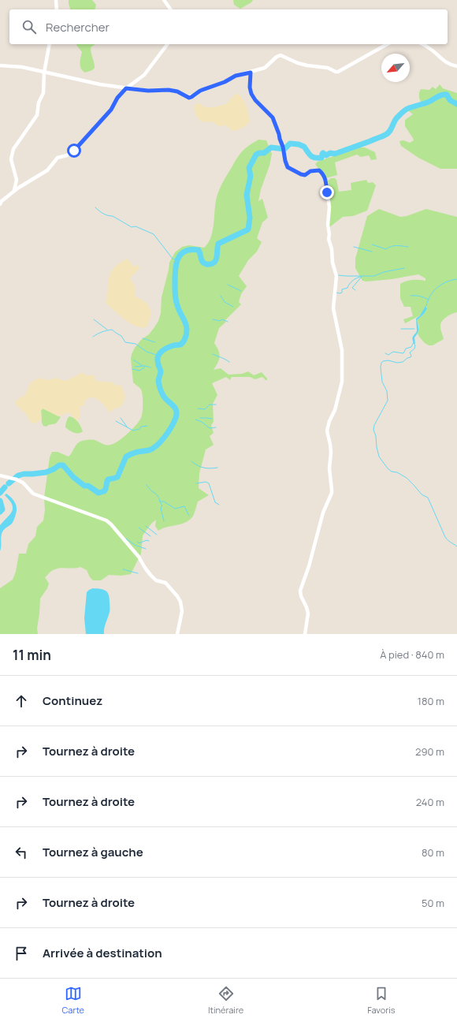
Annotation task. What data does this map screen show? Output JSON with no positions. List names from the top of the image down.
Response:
{
  "north": "bottom left",
  "page": {
    "search": "Rechercher",
    "heading": ["11 min", "À pied · 840 m"],
    "list": [
      ["Continuez", "180 m"],
      ["Tournez à droite", "290 m"],
      ["Tournez à droite", "240 m"],
      ["Tournez à gauche", "80 m"],
      ["Tournez à droite", "50 m"],
      "Arrivée à destination"
    ],
    "nav": ["Carte", "Itinéraire", "Favoris"]
  }
}
